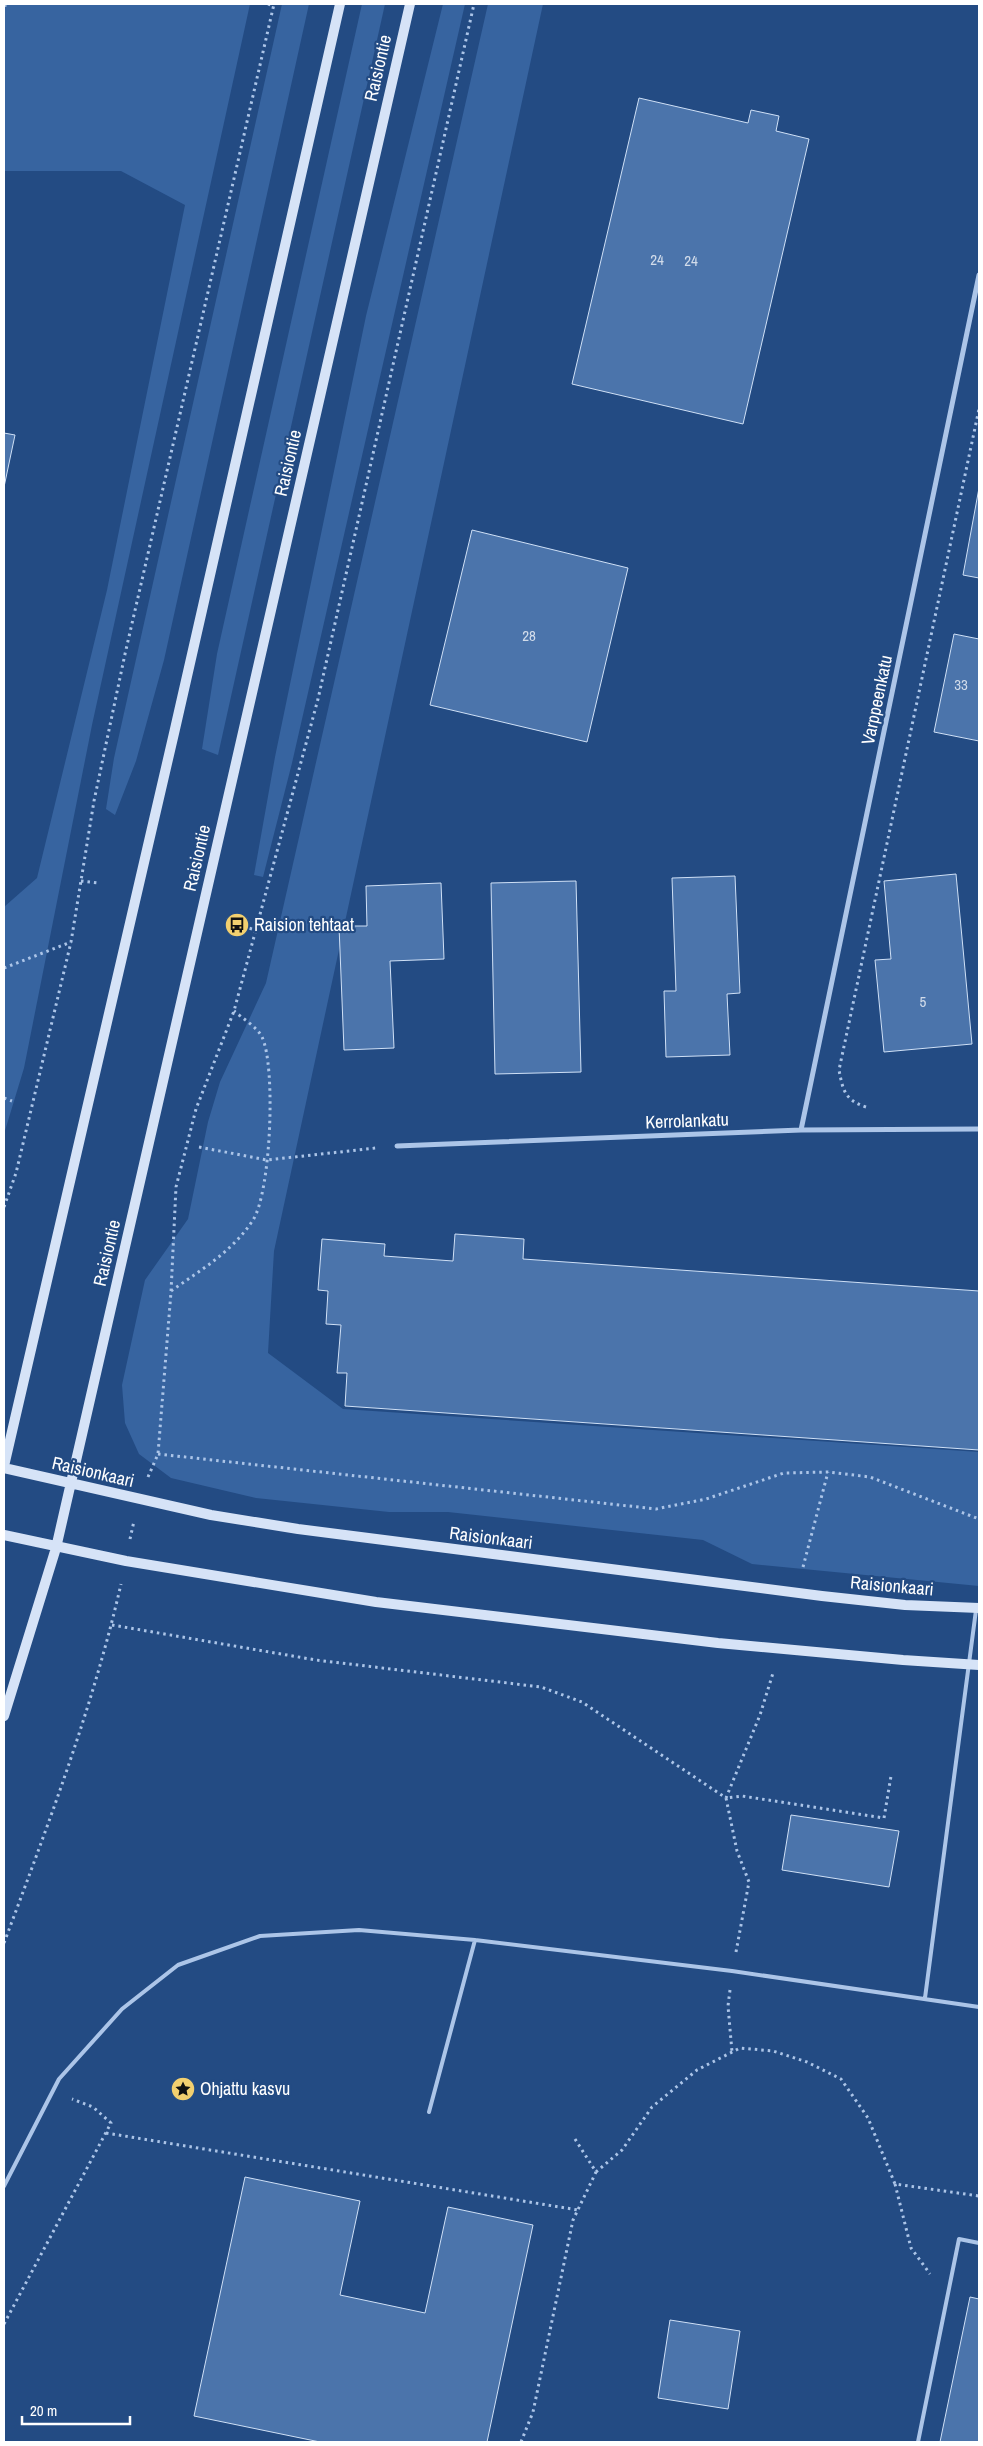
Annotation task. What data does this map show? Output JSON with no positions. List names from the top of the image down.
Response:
{
  "streets": {
    "main road": ["Raisiontie", "Raisionkaari"],
    "street": ["Varppeenkatu", "Kerrolankatu"]
  },
  "crossings": [
    ["Raisiontie", "Raisionkaari"],
    ["Varppeenkatu", "Kerrolankatu"]
  ],
  "places": {
    "bus stop": ["Raision tehtaat"],
    "place": ["Ohjattu kasvu"]
  },
  "house_numbers": [
    "24",
    "24",
    "28",
    "33",
    "5"
  ],
  "scale_bar": "20 m"
}
